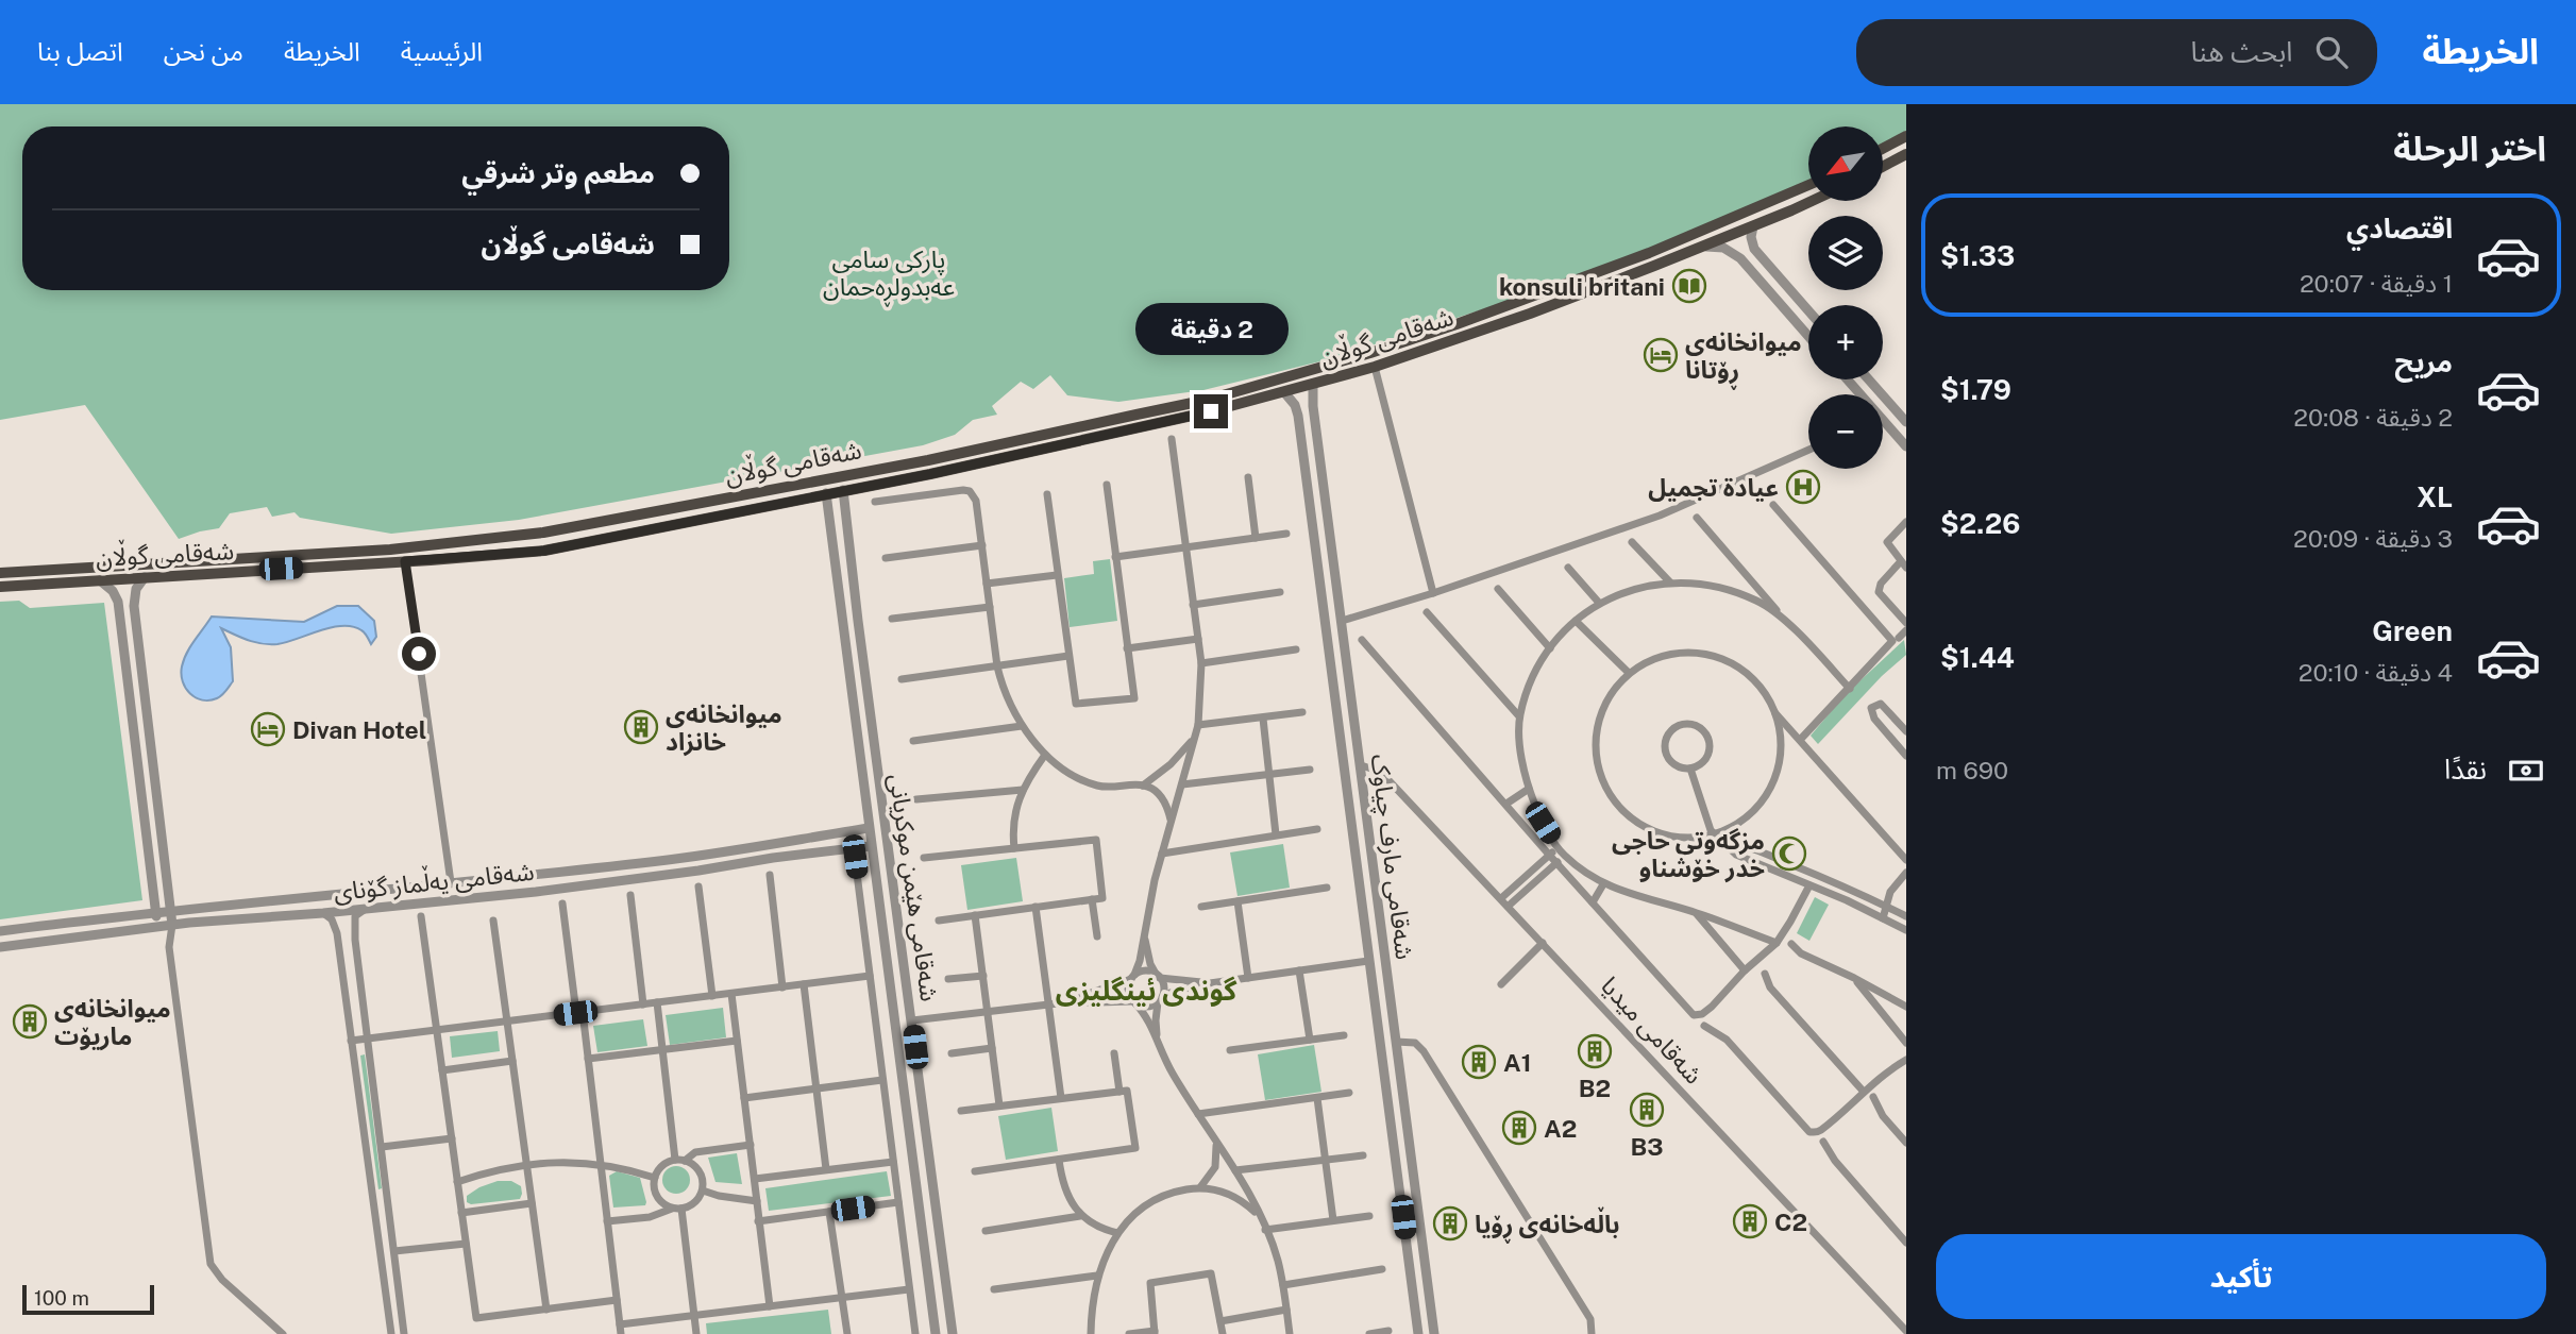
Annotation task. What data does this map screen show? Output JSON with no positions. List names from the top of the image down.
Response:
{
  "streets": {
    "main road": ["شەقامی گوڵان"],
    "street": [
      "شەقامی مارف چیاوک",
      "شەقامی یەڵماز گۆنای",
      "شەقامی هێمن موکریانی",
      "شەقامی میدیا"
    ]
  },
  "crossings": [
    ["شەقامی گوڵان", "شەقامی مارف چیاوک"],
    ["شەقامی گوڵان", "شەقامی هێمن موکریانی"],
    ["شەقامی مارف چیاوک", "شەقامی میدیا"],
    ["شەقامی یەڵماز گۆنای", "شەقامی هێمن موکریانی"]
  ],
  "districts": ["گوندی ئینگلیزی"],
  "parks": ["پارکی سامی عەبدولڕەحمان"],
  "places": {
    "library": ["konsuli britani"],
    "hotel": ["میوانخانەی ڕۆتانا", "Divan Hotel"],
    "hospital": ["عيادة تجميل"],
    "building": [
      "میوانخانەی خانزاد",
      "میوانخانەی ماریۆت",
      "B2",
      "A1",
      "B3",
      "A2",
      "C2",
      "باڵەخانەی ڕۆیا"
    ],
    "mosque": ["مزگه‌وتی حاجی خدر خۆشناو"]
  },
  "scale_bar": "100 m",
  "north": "bottom left",
  "page": {
    "header": "الخريطة",
    "search": "ابحث هنا",
    "nav": [
      "الرئيسية",
      "الخريطة",
      "من نحن",
      "اتصل بنا"
    ],
    "heading": "اختر الرحلة",
    "map_buttons": ["+", "−"],
    "banner": ["مطعم وتر شرقي", "شەقامی گوڵان"],
    "list": [
      {
        "name": "اقتصادي",
        "note": "1 دقيقة · 20:07",
        "value": "$1.33"
      },
      {
        "name": "مريح",
        "note": "2 دقيقة · 20:08",
        "value": "$1.79"
      },
      {
        "name": "XL",
        "note": "3 دقيقة · 20:09",
        "value": "$2.26"
      },
      {
        "name": "Green",
        "note": "4 دقيقة · 20:10",
        "value": "$1.44"
      }
    ],
    "bubble": "2 دقيقة",
    "pay": ["نقدًا", "690 m"],
    "buttons": "تأكيد",
    "scale": "100 m"
  }
}
